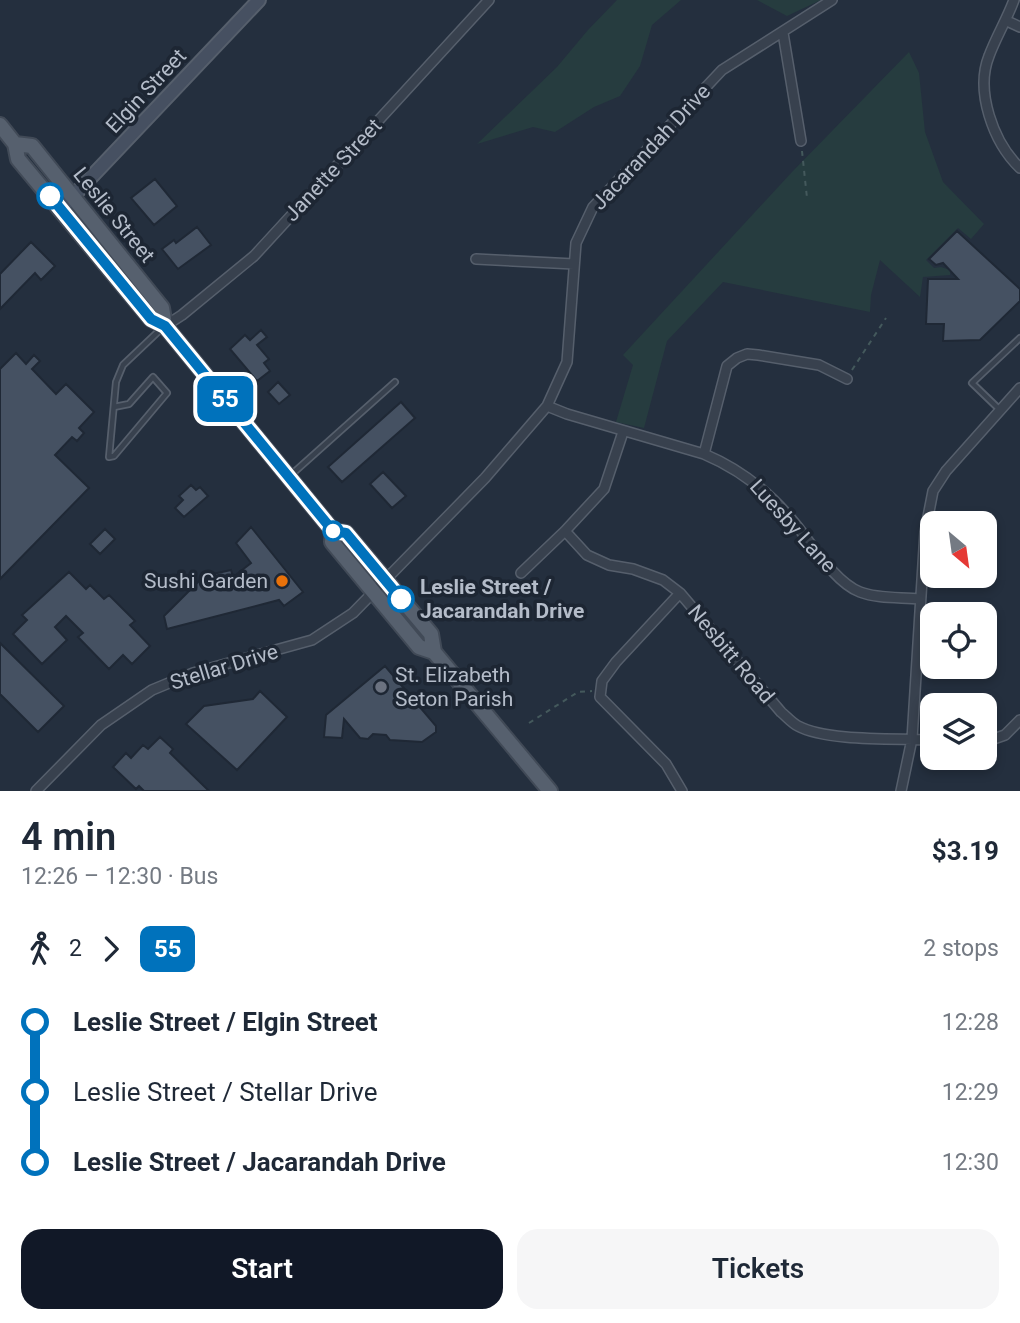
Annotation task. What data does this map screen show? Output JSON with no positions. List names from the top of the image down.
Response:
{
  "streets": {
    "main road": ["Leslie Street"],
    "street": [
      "Elgin Street",
      "Jacarandah Drive",
      "Janette Street",
      "Luesby Lane",
      "Nesbitt Road",
      "Stellar Drive"
    ]
  },
  "crossings": [
    ["Elgin Street", "Leslie Street"],
    ["Jacarandah Drive", "Leslie Street"],
    ["Jacarandah Drive", "Luesby Lane"],
    ["Jacarandah Drive", "Stellar Drive"],
    ["Janette Street", "Leslie Street"],
    ["Leslie Street", "Stellar Drive"]
  ],
  "places": ["Sushi Garden", "Leslie Street / Jacarandah Drive", "St. Elizabeth Seton Parish"],
  "lines": ["bus line 55"],
  "north": "bottom right",
  "page": {
    "on_map": "55",
    "heading": ["4 min", "12:26 – 12:30 · Bus", "$3.19"],
    "legs": ["2", "55", "2 stops"],
    "list": [
      {
        "name": "Leslie Street / Elgin Street",
        "value": "12:28"
      },
      {
        "name": "Leslie Street / Stellar Drive",
        "value": "12:29"
      },
      {
        "name": "Leslie Street / Jacarandah Drive",
        "value": "12:30"
      }
    ],
    "buttons": ["Start", "Tickets"]
  }
}
